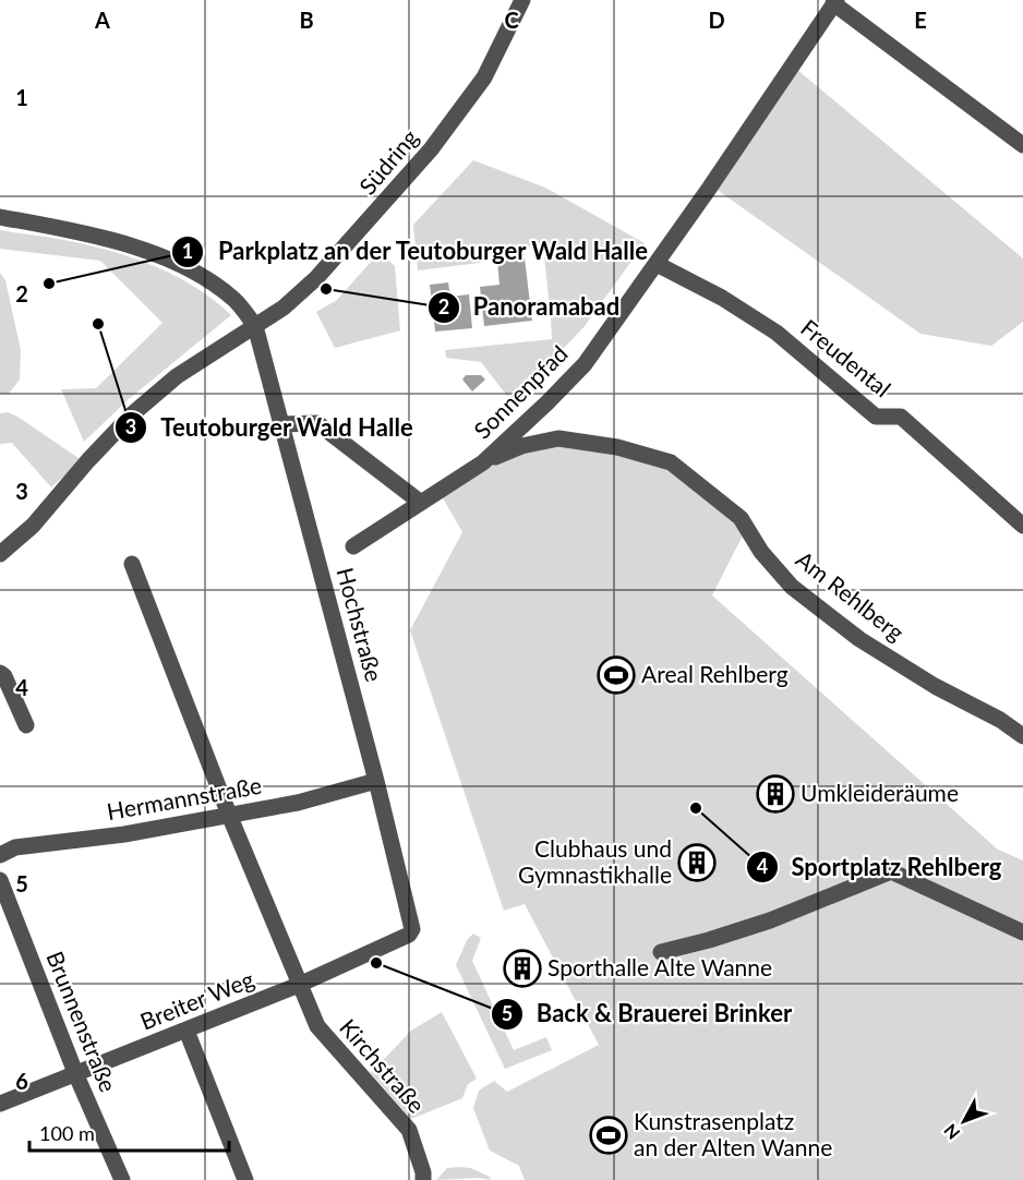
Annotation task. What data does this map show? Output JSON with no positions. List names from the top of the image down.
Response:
{
  "streets": {
    "street": [
      "Südring",
      "Freudental",
      "Sonnenpfad",
      "Am Rehlberg",
      "Hochstraße",
      "Hermannstraße",
      "Breiter Weg",
      "Brunnenstraße",
      "Kirchstraße"
    ]
  },
  "crossings": [
    ["Südring", "Hochstraße"],
    ["Freudental", "Sonnenpfad"],
    ["Sonnenpfad", "Am Rehlberg"],
    ["Hochstraße", "Hermannstraße"],
    ["Hochstraße", "Breiter Weg"],
    ["Hermannstraße", "Kirchstraße"],
    ["Breiter Weg", "Brunnenstraße"],
    ["Breiter Weg", "Kirchstraße"]
  ],
  "places": {
    "other": [
      "Parkplatz an der Teutoburger Wald Halle",
      "Panoramabad",
      "Teutoburger Wald Halle",
      "Sportplatz Rehlberg",
      "Back & Brauerei Brinker"
    ],
    "sports": ["Areal Rehlberg", "Kunstrasenplatz an der Alten Wanne"],
    "building": ["Umkleideräume", "Clubhaus und Gymnastikhalle", "Sporthalle Alte Wanne"]
  },
  "scale_bar": "100 m",
  "north": "bottom left",
  "grid": {
    "columns": [
      "A",
      "B",
      "C",
      "D",
      "E"
    ],
    "rows": [
      "1",
      "2",
      "3",
      "4",
      "5",
      "6"
    ]
  }
}
